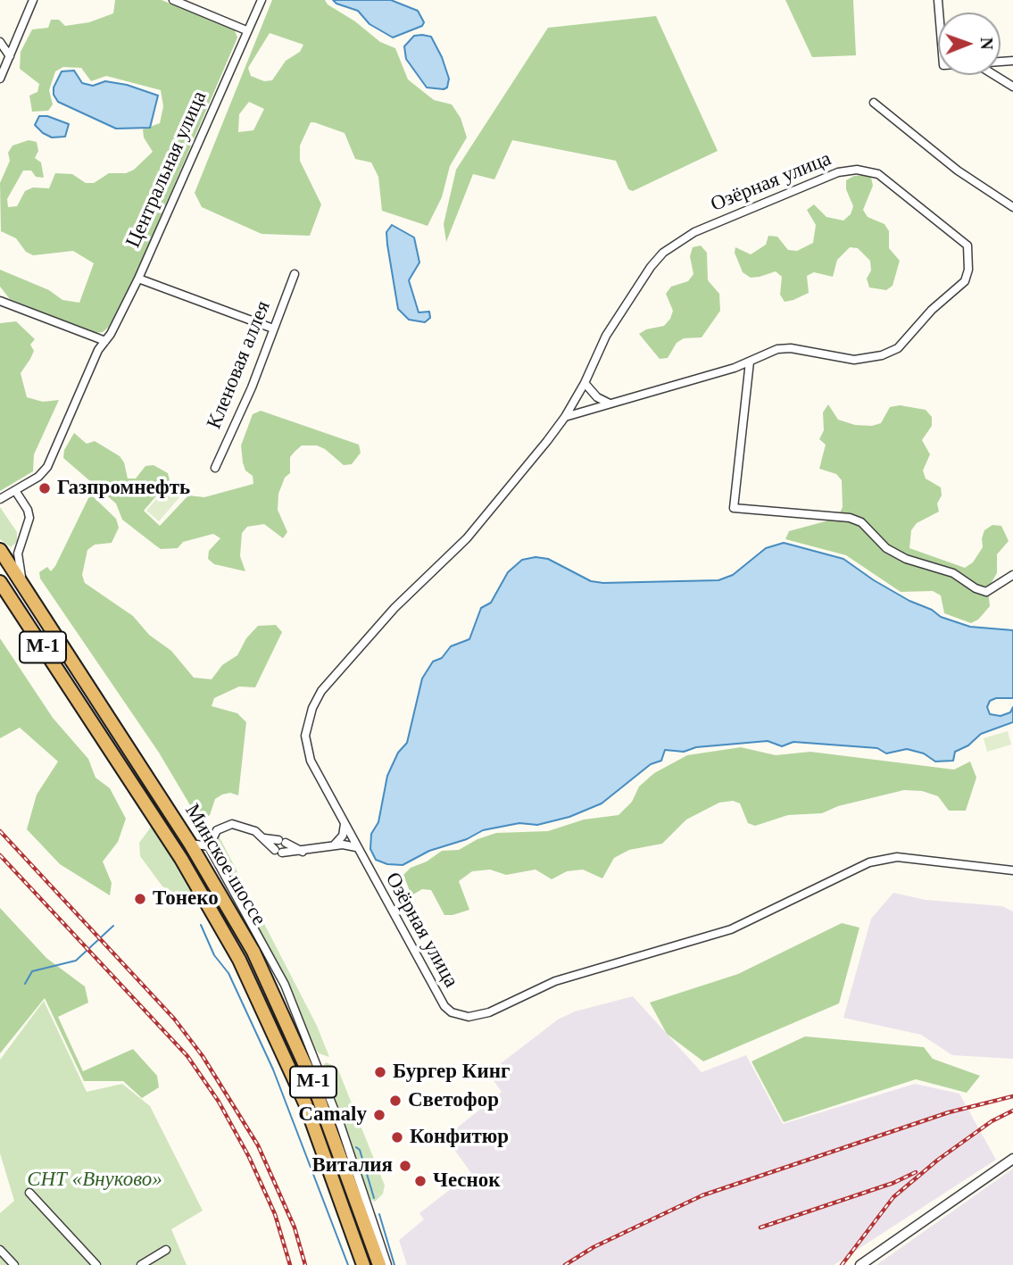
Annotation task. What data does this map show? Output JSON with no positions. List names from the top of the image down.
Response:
{
  "streets": {
    "highway": ["М-1", "Минское шоссе"],
    "street": ["Центральная улица", "Озёрная улица", "Кленовая аллея"]
  },
  "parks": ["СНТ «Внуково»"],
  "places": [
    "Газпромнефть",
    "Тонеко",
    "Бургер Кинг",
    "Светофор",
    "Camaly",
    "Конфитюр",
    "Виталия",
    "Чеснок"
  ],
  "north": "right"
}
